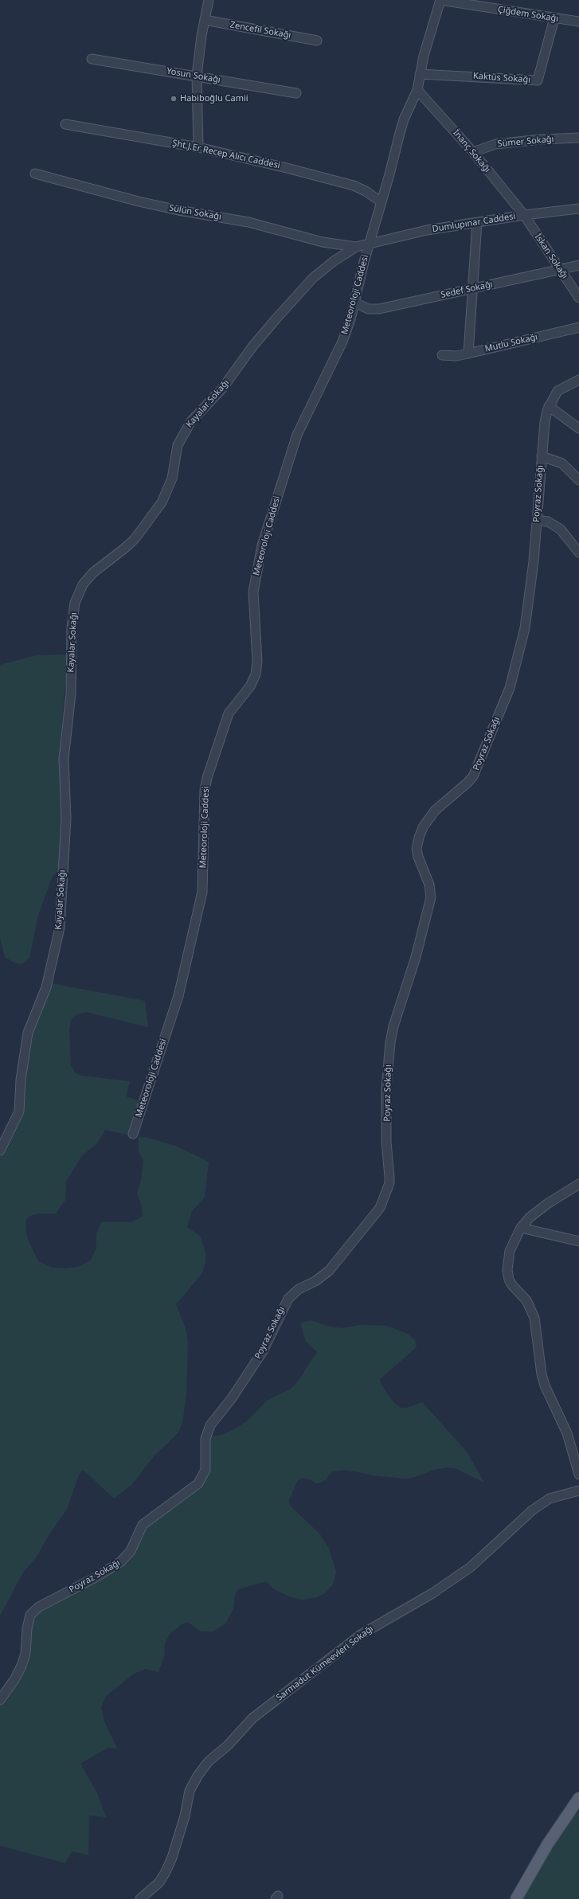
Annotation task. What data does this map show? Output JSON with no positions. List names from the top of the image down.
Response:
{
  "streets": {
    "street": [
      "Çiğdem Sokağı",
      "Zencefil Sokağı",
      "Yosun Sokağı",
      "Kaktüs Sokağı",
      "Sümer Sokağı",
      "İnanç Sokağı",
      "Şht.J.Er Recep Alıcı Caddesi",
      "Sülün Sokağı",
      "Dumlupınar Caddesi",
      "İskan Sokağı",
      "Sedef Sokağı",
      "Meteoroloji Caddesi",
      "Mutlu Sokağı",
      "Kayalar Sokağı",
      "Poyraz Sokağı",
      "Sarmadut Kümeevleri Sokağı"
    ]
  },
  "crossings": [
    ["Çiğdem Sokağı", "Kaktüs Sokağı"],
    ["Çiğdem Sokağı", "Meteoroloji Caddesi"],
    ["Kaktüs Sokağı", "Meteoroloji Caddesi"],
    ["Sümer Sokağı", "İnanç Sokağı"],
    ["İnanç Sokağı", "Dumlupınar Caddesi"],
    ["İnanç Sokağı", "İskan Sokağı"],
    ["İnanç Sokağı", "Meteoroloji Caddesi"],
    ["Şht.J.Er Recep Alıcı Caddesi", "Meteoroloji Caddesi"],
    ["Sülün Sokağı", "Kayalar Sokağı"],
    ["Dumlupınar Caddesi", "İskan Sokağı"],
    ["Dumlupınar Caddesi", "Meteoroloji Caddesi"],
    ["Dumlupınar Caddesi", "Kayalar Sokağı"],
    ["İskan Sokağı", "Sedef Sokağı"],
    ["Sedef Sokağı", "Meteoroloji Caddesi"],
    ["Meteoroloji Caddesi", "Kayalar Sokağı"]
  ],
  "places": ["Habiboğlu Camii"]
}
